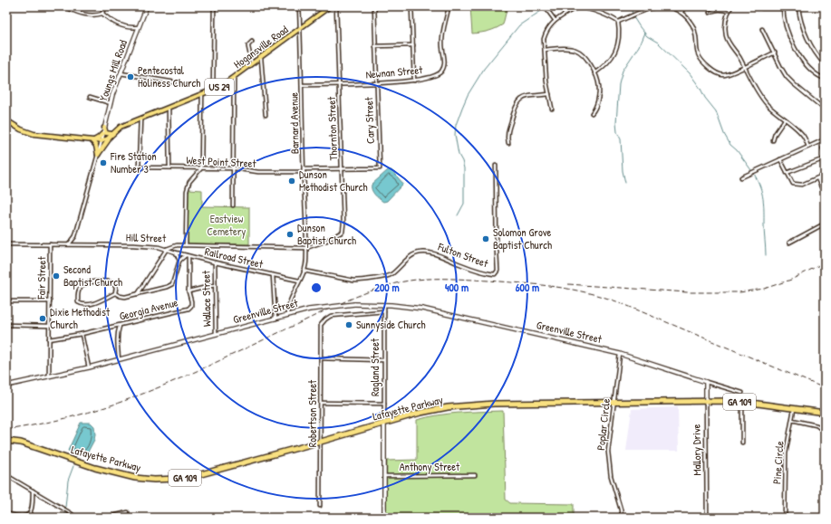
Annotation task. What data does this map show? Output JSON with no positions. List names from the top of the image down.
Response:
{
  "streets": {
    "highway": ["GA 109", "Lafayette Parkway"],
    "main road": ["Hogansville Road", "US 29"],
    "street": [
      "Youngs Mill Road",
      "Newnan Street",
      "Cary Street",
      "Barnard Avenue",
      "Thornton Street",
      "West Point Street",
      "Hill Street",
      "Fulton Street",
      "Railroad Street",
      "Fair Street",
      "Wallace Street",
      "Georgia Avenue",
      "Greenville Street",
      "Ragland Street",
      "Robertson Street",
      "Poplar Circle",
      "Mallory Drive",
      "Pine Circle",
      "Anthony Street"
    ]
  },
  "crossings": [
    ["Hogansville Road", "Youngs Mill Road"],
    ["Hogansville Road", "Barnard Avenue"],
    ["Hogansville Road", "West Point Street"],
    ["Newnan Street", "Cary Street"],
    ["Newnan Street", "Barnard Avenue"],
    ["Newnan Street", "Thornton Street"],
    ["Cary Street", "West Point Street"],
    ["Barnard Avenue", "Thornton Street"],
    ["Barnard Avenue", "West Point Street"],
    ["Barnard Avenue", "Hill Street"],
    ["Barnard Avenue", "Fulton Street"],
    ["Barnard Avenue", "Railroad Street"],
    ["Barnard Avenue", "Greenville Street"],
    ["Thornton Street", "West Point Street"],
    ["Thornton Street", "Hill Street"],
    ["Hill Street", "Railroad Street"],
    ["Hill Street", "Fair Street"],
    ["Railroad Street", "Wallace Street"],
    ["Fair Street", "Georgia Avenue"],
    ["Fair Street", "Greenville Street"],
    ["Wallace Street", "Greenville Street"],
    ["Greenville Street", "Ragland Street"],
    ["Greenville Street", "Poplar Circle"],
    ["Greenville Street", "Mallory Drive"],
    ["Ragland Street", "Lafayette Parkway"],
    ["Ragland Street", "Robertson Street"],
    ["Ragland Street", "Anthony Street"],
    ["Lafayette Parkway", "Robertson Street"],
    ["Lafayette Parkway", "Poplar Circle"],
    ["Lafayette Parkway", "Mallory Drive"],
    ["Lafayette Parkway", "Pine Circle"]
  ],
  "parks": ["Eastview Cemetery"],
  "places": [
    "Pentecostal Holiness Church",
    "Fire Station Number 3",
    "Dunson Methodist Church",
    "Dunson Baptist Church",
    "Solomon Grove Baptist Church",
    "Second Baptist Church",
    "Dixie Methodist Church",
    "Sunnyside Church"
  ],
  "rings": ["200 m", "400 m", "600 m"]
}
